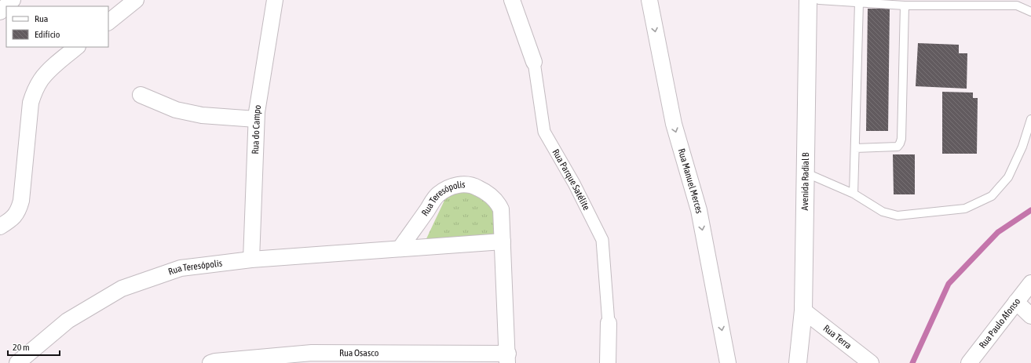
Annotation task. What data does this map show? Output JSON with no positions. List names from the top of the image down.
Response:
{
  "streets": {
    "main road": ["Avenida Radial B"],
    "street": [
      "Rua do Campo",
      "Rua Parque Satélite",
      "Rua Manuel Merces",
      "Rua Teresópolis",
      "Rua Paulo Afonso",
      "Rua Terra",
      "Rua Osasco"
    ]
  },
  "crossings": [
    ["Rua do Campo", "Rua Teresópolis"],
    ["Avenida Radial B", "Rua Terra"],
    ["Rua Teresópolis", "Rua Osasco"]
  ],
  "one_way": ["Rua Manuel Merces"],
  "legend": ["Rua", "Edifício"],
  "scale_bar": "20 m"
}
